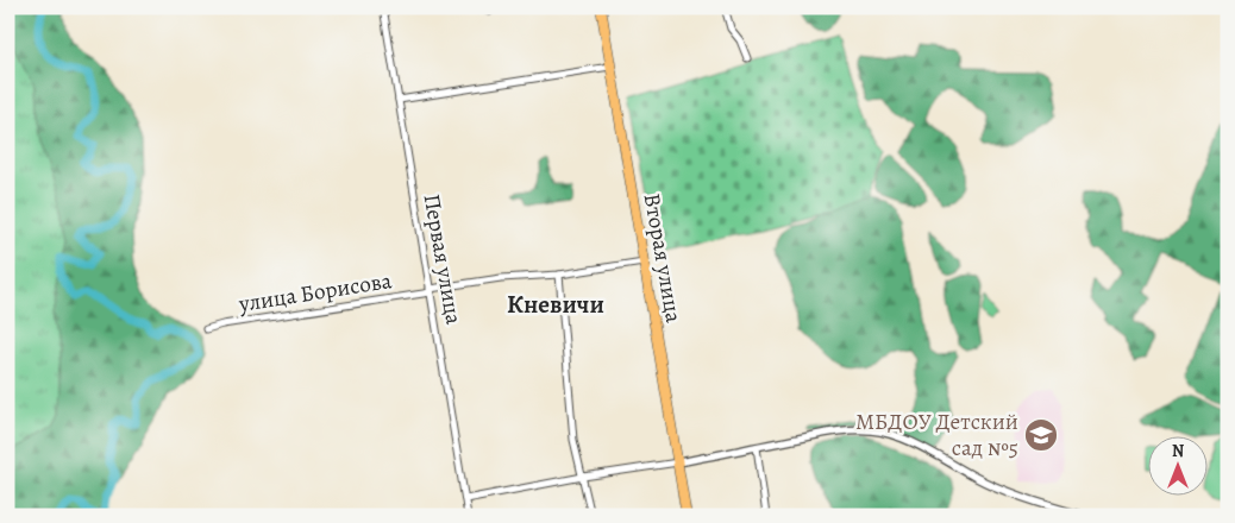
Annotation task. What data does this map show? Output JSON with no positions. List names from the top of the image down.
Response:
{
  "streets": {
    "main road": ["Вторая улица"],
    "street": ["Первая улица", "улица Борисова"]
  },
  "crossings": [
    ["Вторая улица", "улица Борисова"],
    ["Первая улица", "улица Борисова"]
  ],
  "districts": ["Кневичи"],
  "places": {
    "school or university": ["МБДОУ Детский сад №5"]
  },
  "north": "top"
}
